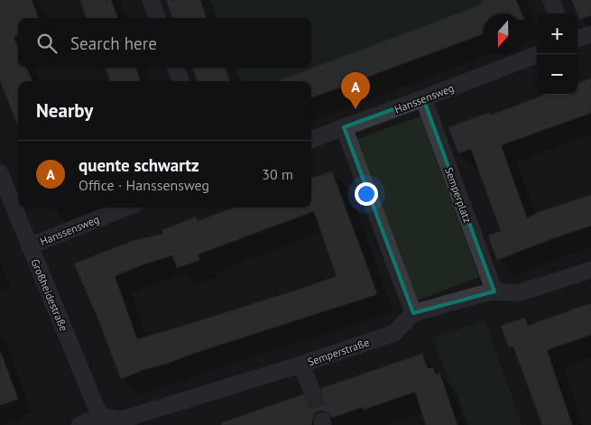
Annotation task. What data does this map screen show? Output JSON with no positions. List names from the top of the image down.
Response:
{
  "streets": {
    "street": [
      "Hanssensweg",
      "Semperplatz",
      "Großheidestraße",
      "Semperstraße"
    ]
  },
  "crossings": [
    ["Hanssensweg", "Semperplatz"],
    ["Hanssensweg", "Großheidestraße"],
    ["Großheidestraße", "Semperstraße"]
  ],
  "north": "bottom",
  "page": {
    "map_buttons": ["+", "−"],
    "search": "Search here",
    "pins": "A",
    "heading": "Nearby",
    "list": [
      {
        "mark": "A",
        "name": "quente schwartz",
        "note": "Office · Hanssensweg",
        "value": "30 m"
      }
    ]
  }
}
